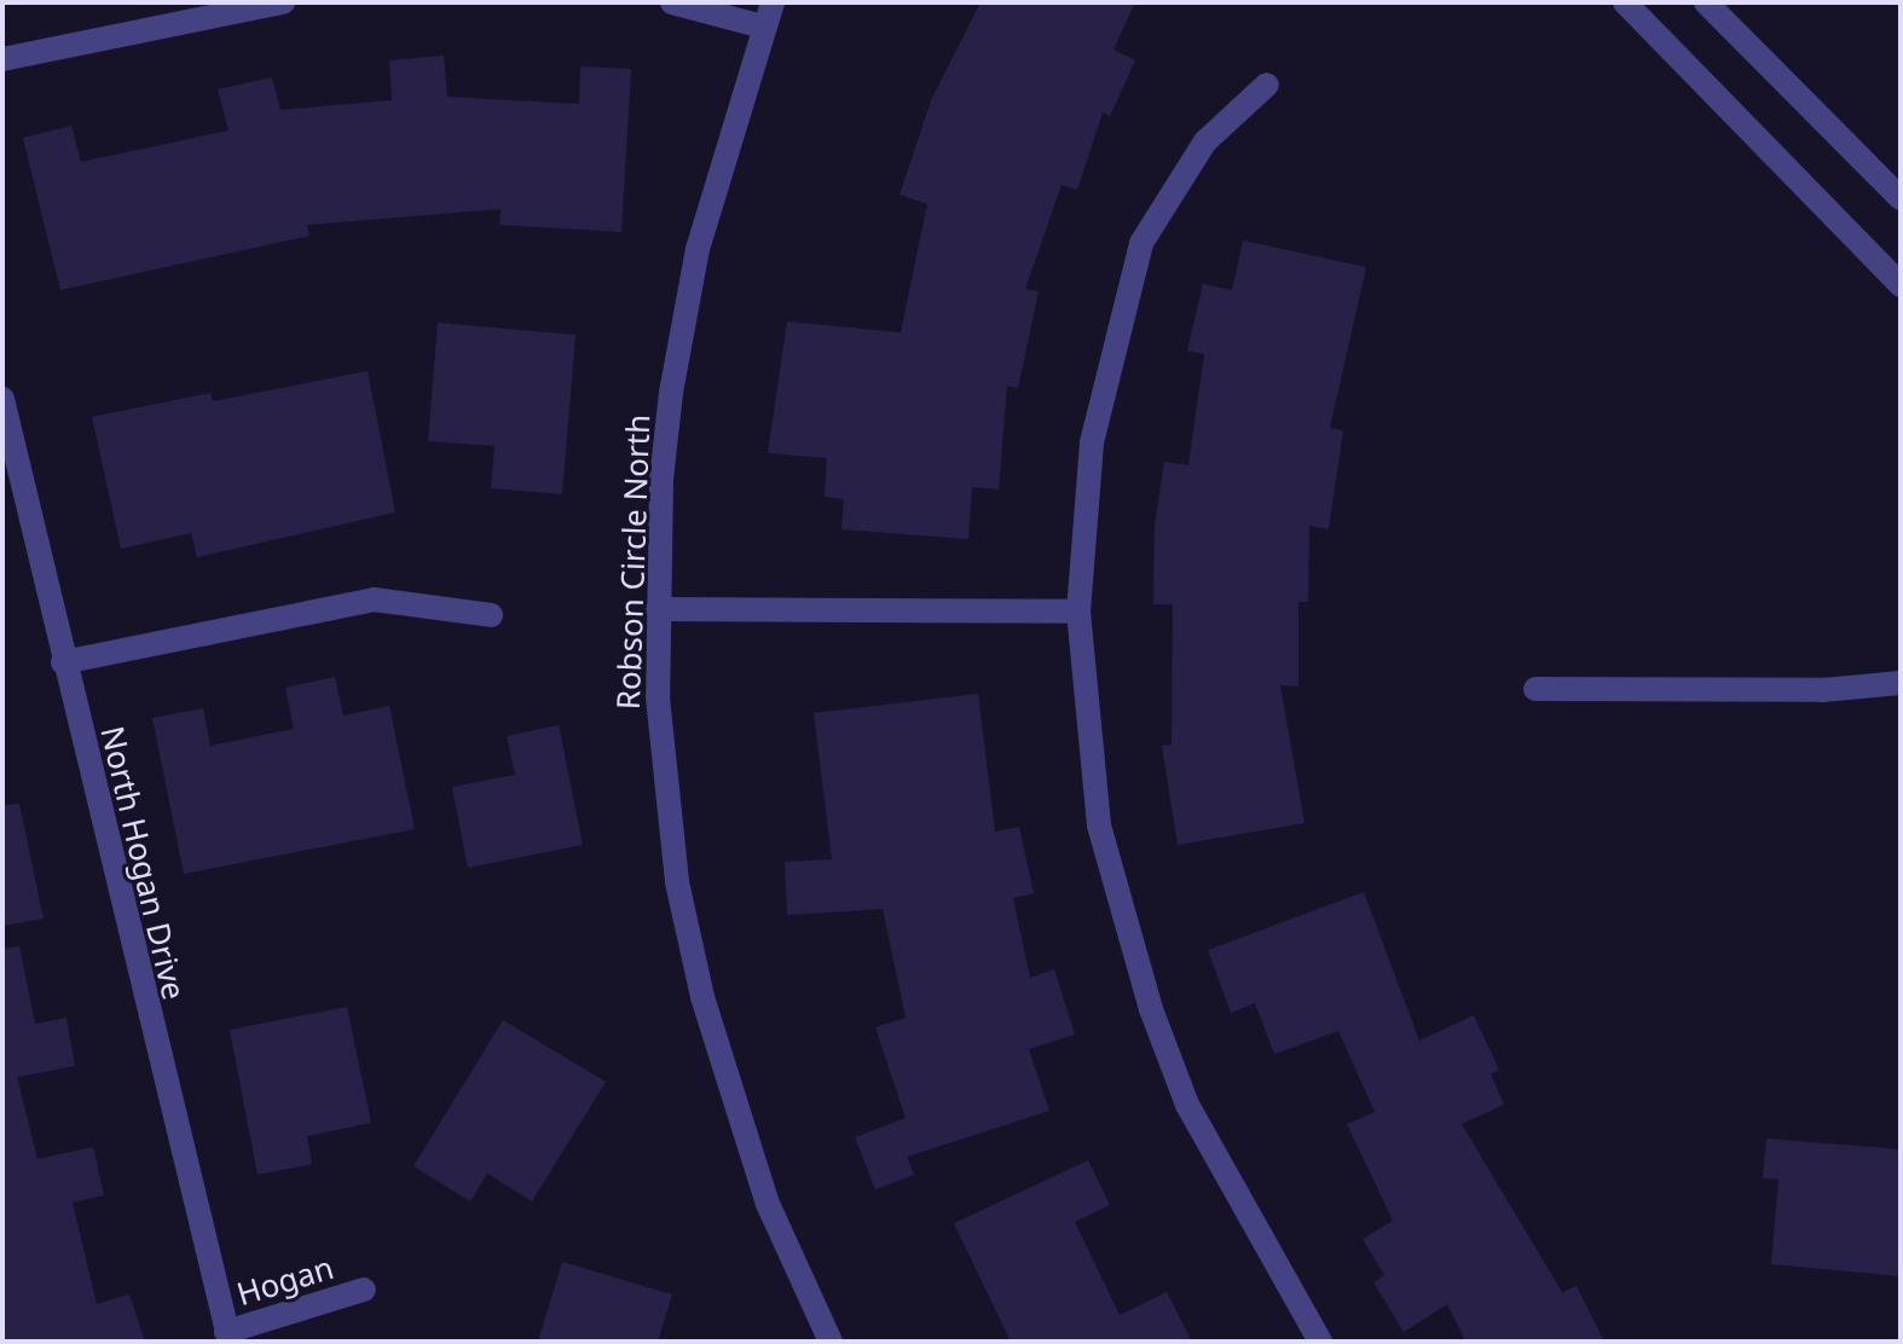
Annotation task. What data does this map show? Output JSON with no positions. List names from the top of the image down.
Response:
{
  "streets": {
    "street": ["Robson Circle North", "North Hogan Drive", "Hogan"]
  },
  "crossings": [
    ["North Hogan Drive", "Hogan"]
  ]
}
